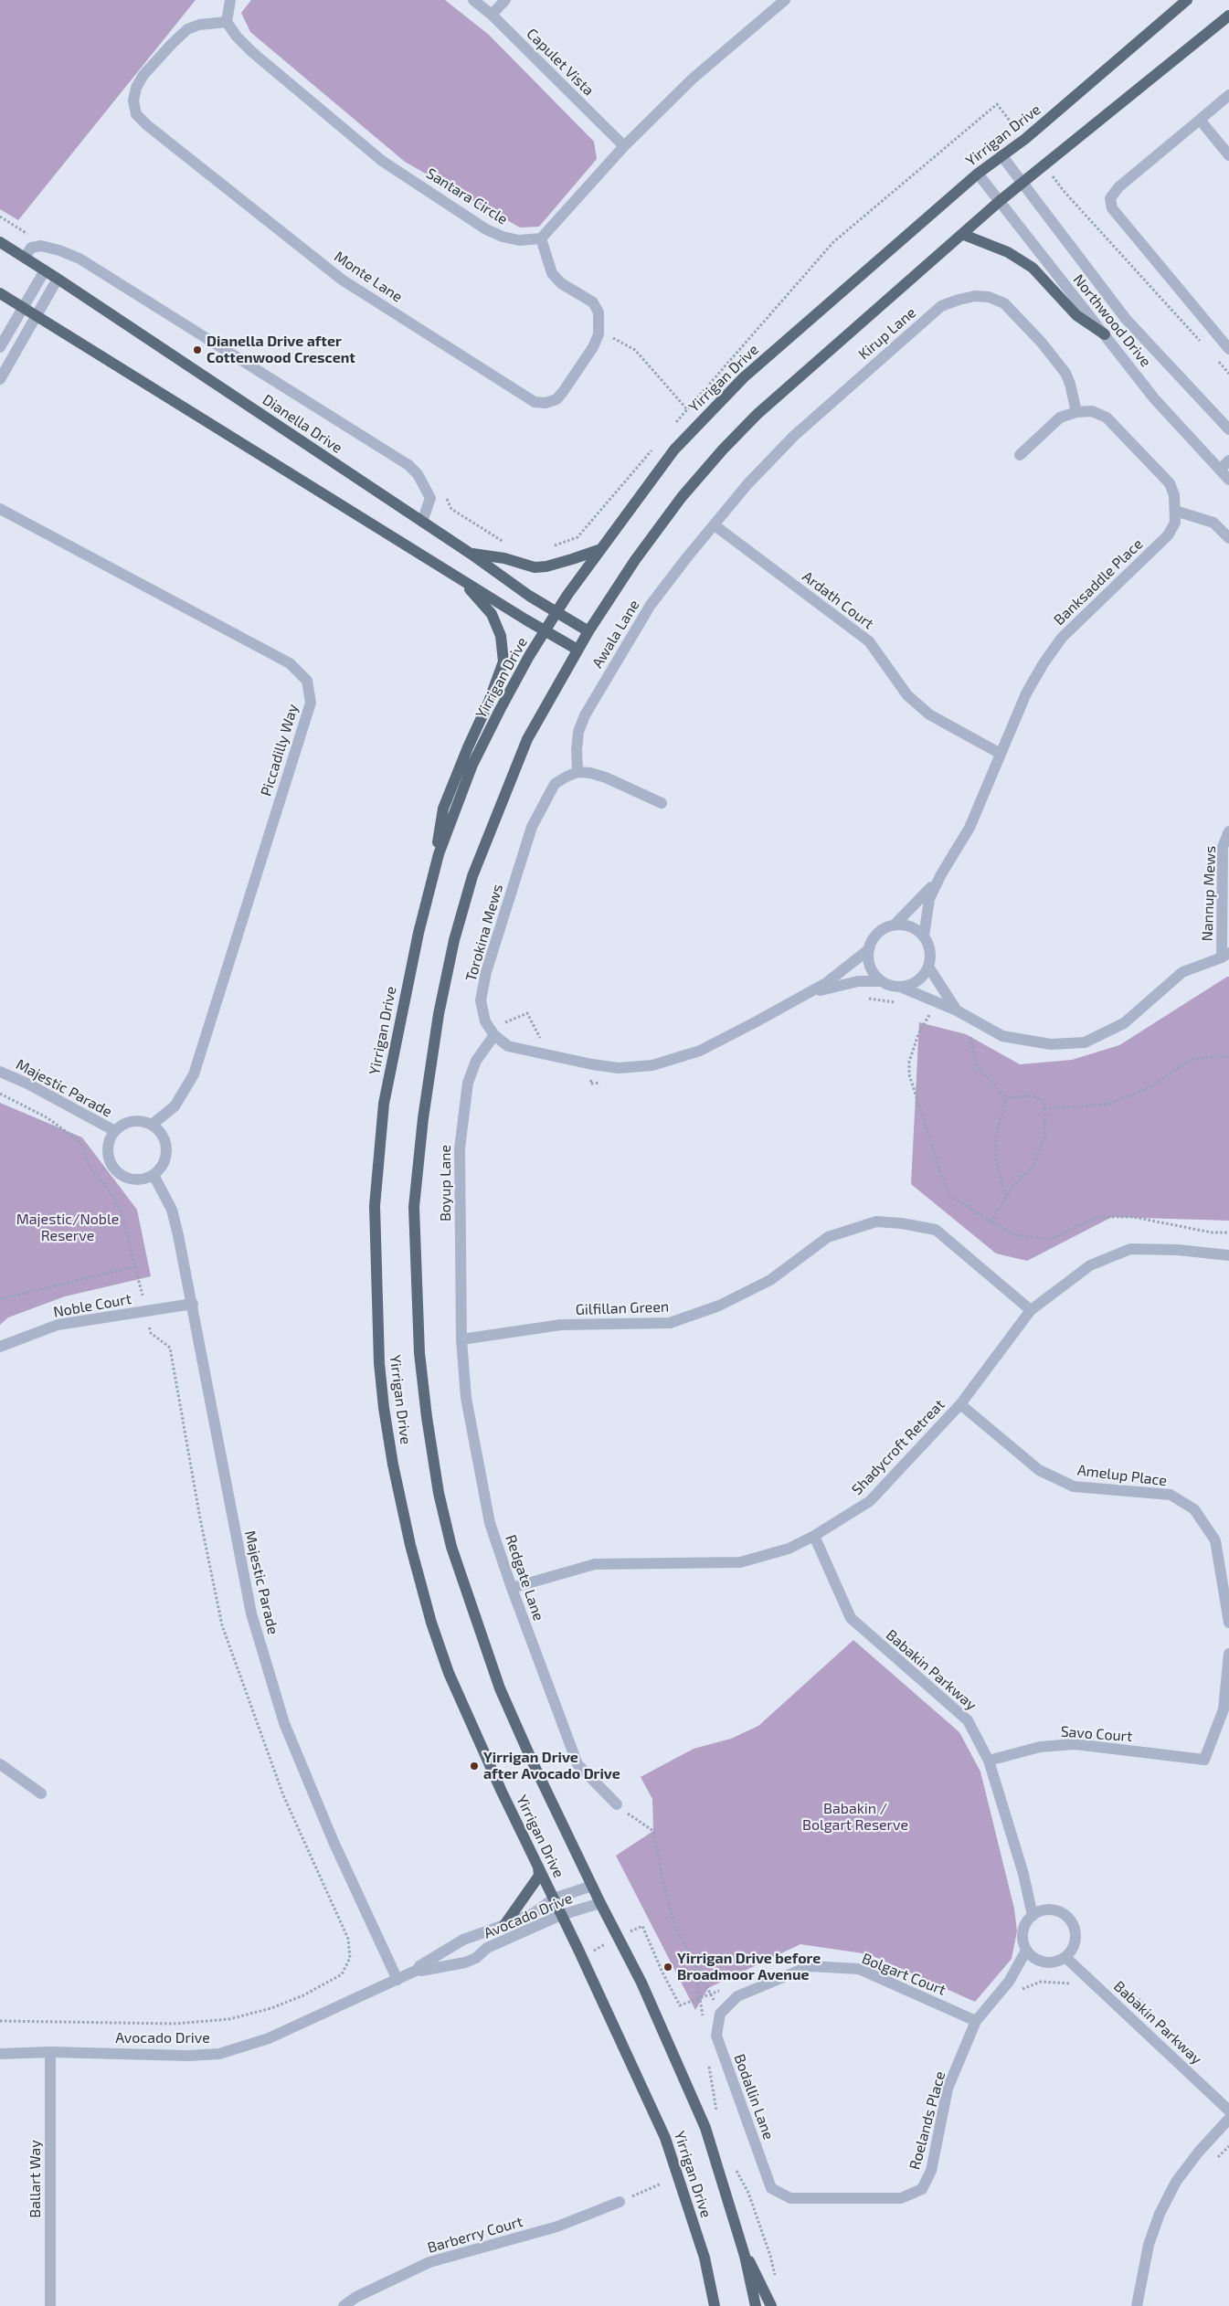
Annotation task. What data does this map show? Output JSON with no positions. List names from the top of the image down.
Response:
{
  "streets": {
    "main road": ["Yirrigan Drive", "Dianella Drive"],
    "street": [
      "Capulet Vista",
      "Santara Circle",
      "Monte Lane",
      "Northwood Drive",
      "Kirup Lane",
      "Banksaddle Place",
      "Ardath Court",
      "Awala Lane",
      "Piccadilly Way",
      "Nannup Mews",
      "Torokina Mews",
      "Majestic Parade",
      "Boyup Lane",
      "Noble Court",
      "Gilfillan Green",
      "Shadycroft Retreat",
      "Amelup Place",
      "Redgate Lane",
      "Babakin Parkway",
      "Savo Court",
      "Avocado Drive",
      "Bolgart Court",
      "Bodallin Lane",
      "Roelands Place",
      "Ballart Way",
      "Barberry Court"
    ]
  },
  "crossings": [
    ["Yirrigan Drive", "Northwood Drive"],
    ["Yirrigan Drive", "Dianella Drive"],
    ["Yirrigan Drive", "Avocado Drive"],
    ["Santara Circle", "Monte Lane"],
    ["Kirup Lane", "Banksaddle Place"],
    ["Kirup Lane", "Ardath Court"],
    ["Kirup Lane", "Awala Lane"],
    ["Banksaddle Place", "Ardath Court"],
    ["Ardath Court", "Awala Lane"],
    ["Awala Lane", "Torokina Mews"],
    ["Piccadilly Way", "Majestic Parade"],
    ["Torokina Mews", "Boyup Lane"],
    ["Majestic Parade", "Noble Court"],
    ["Majestic Parade", "Avocado Drive"],
    ["Boyup Lane", "Gilfillan Green"],
    ["Boyup Lane", "Redgate Lane"],
    ["Gilfillan Green", "Shadycroft Retreat"],
    ["Gilfillan Green", "Redgate Lane"],
    ["Shadycroft Retreat", "Amelup Place"],
    ["Shadycroft Retreat", "Redgate Lane"],
    ["Shadycroft Retreat", "Babakin Parkway"],
    ["Babakin Parkway", "Savo Court"],
    ["Babakin Parkway", "Roelands Place"],
    ["Avocado Drive", "Ballart Way"],
    ["Bolgart Court", "Bodallin Lane"],
    ["Bolgart Court", "Roelands Place"],
    ["Bodallin Lane", "Roelands Place"]
  ],
  "parks": ["Majestic/Noble Reserve", "Babakin / Bolgart Reserve"],
  "places": ["Dianella Drive after Cottenwood Crescent", "Yirrigan Drive after Avocado Drive", "Yirrigan Drive before Broadmoor Avenue"]
}
